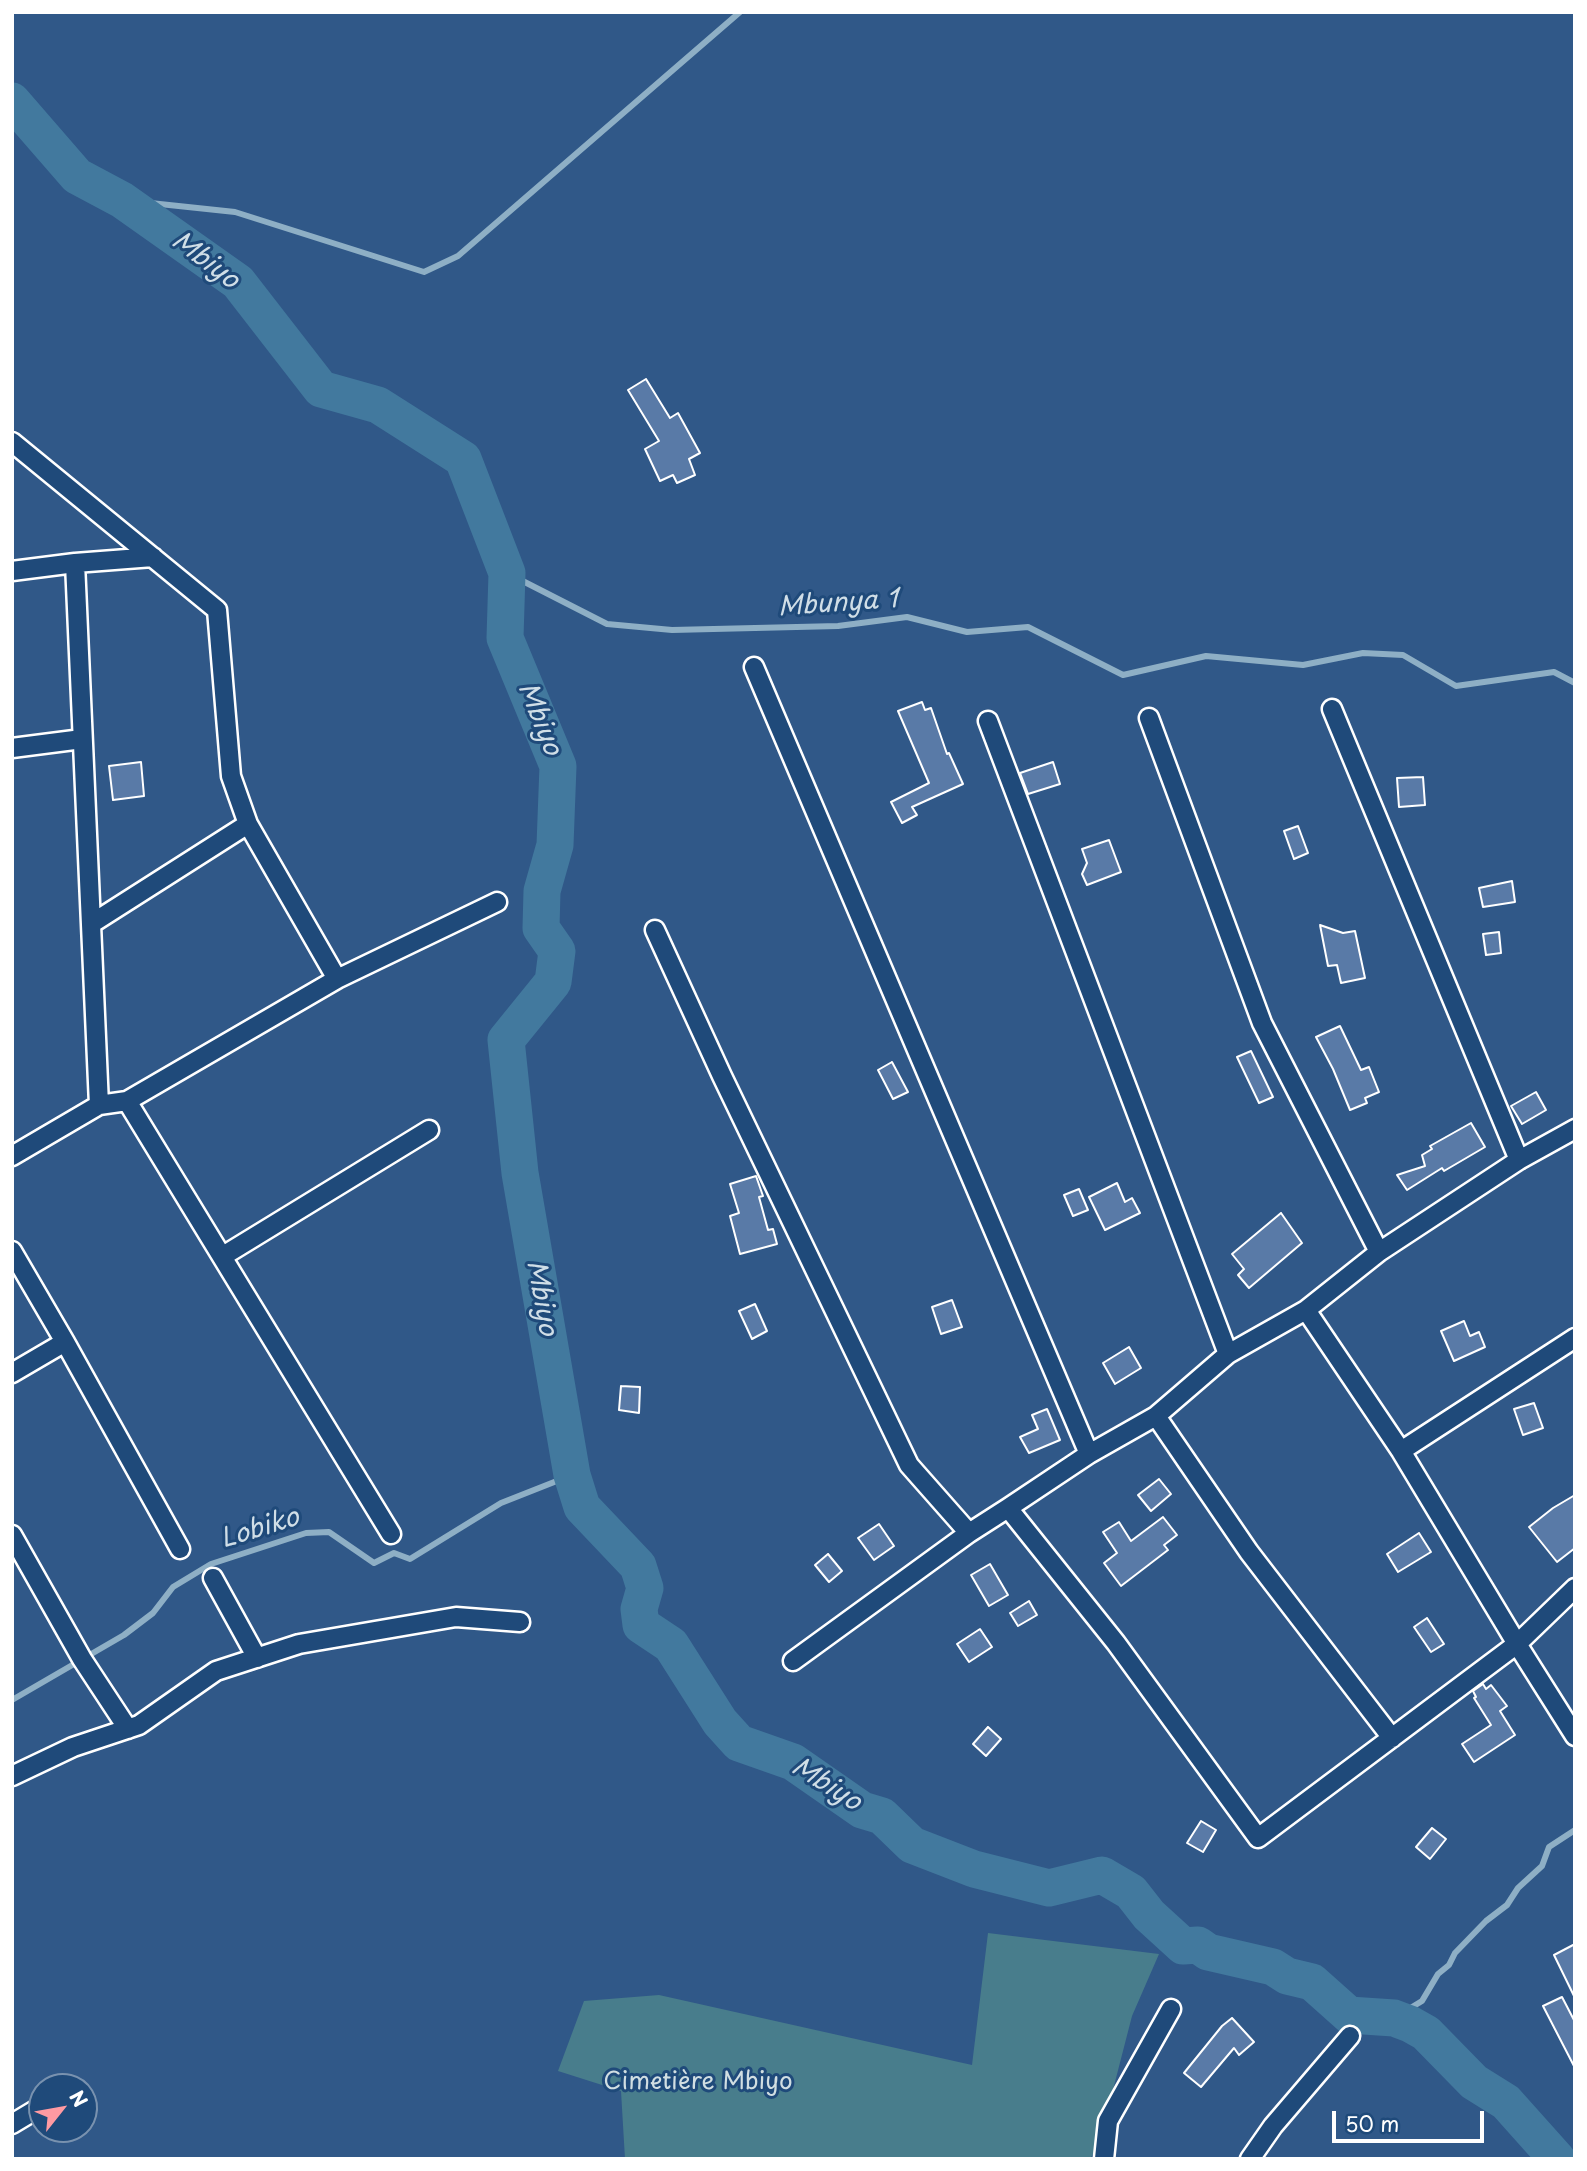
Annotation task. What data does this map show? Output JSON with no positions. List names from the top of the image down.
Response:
{
  "water": ["Mbiyo", "Mbunya 1", "Lobiko"],
  "parks": ["Cimetière Mbiyo"],
  "scale_bar": "50 m",
  "north": "top right"
}
